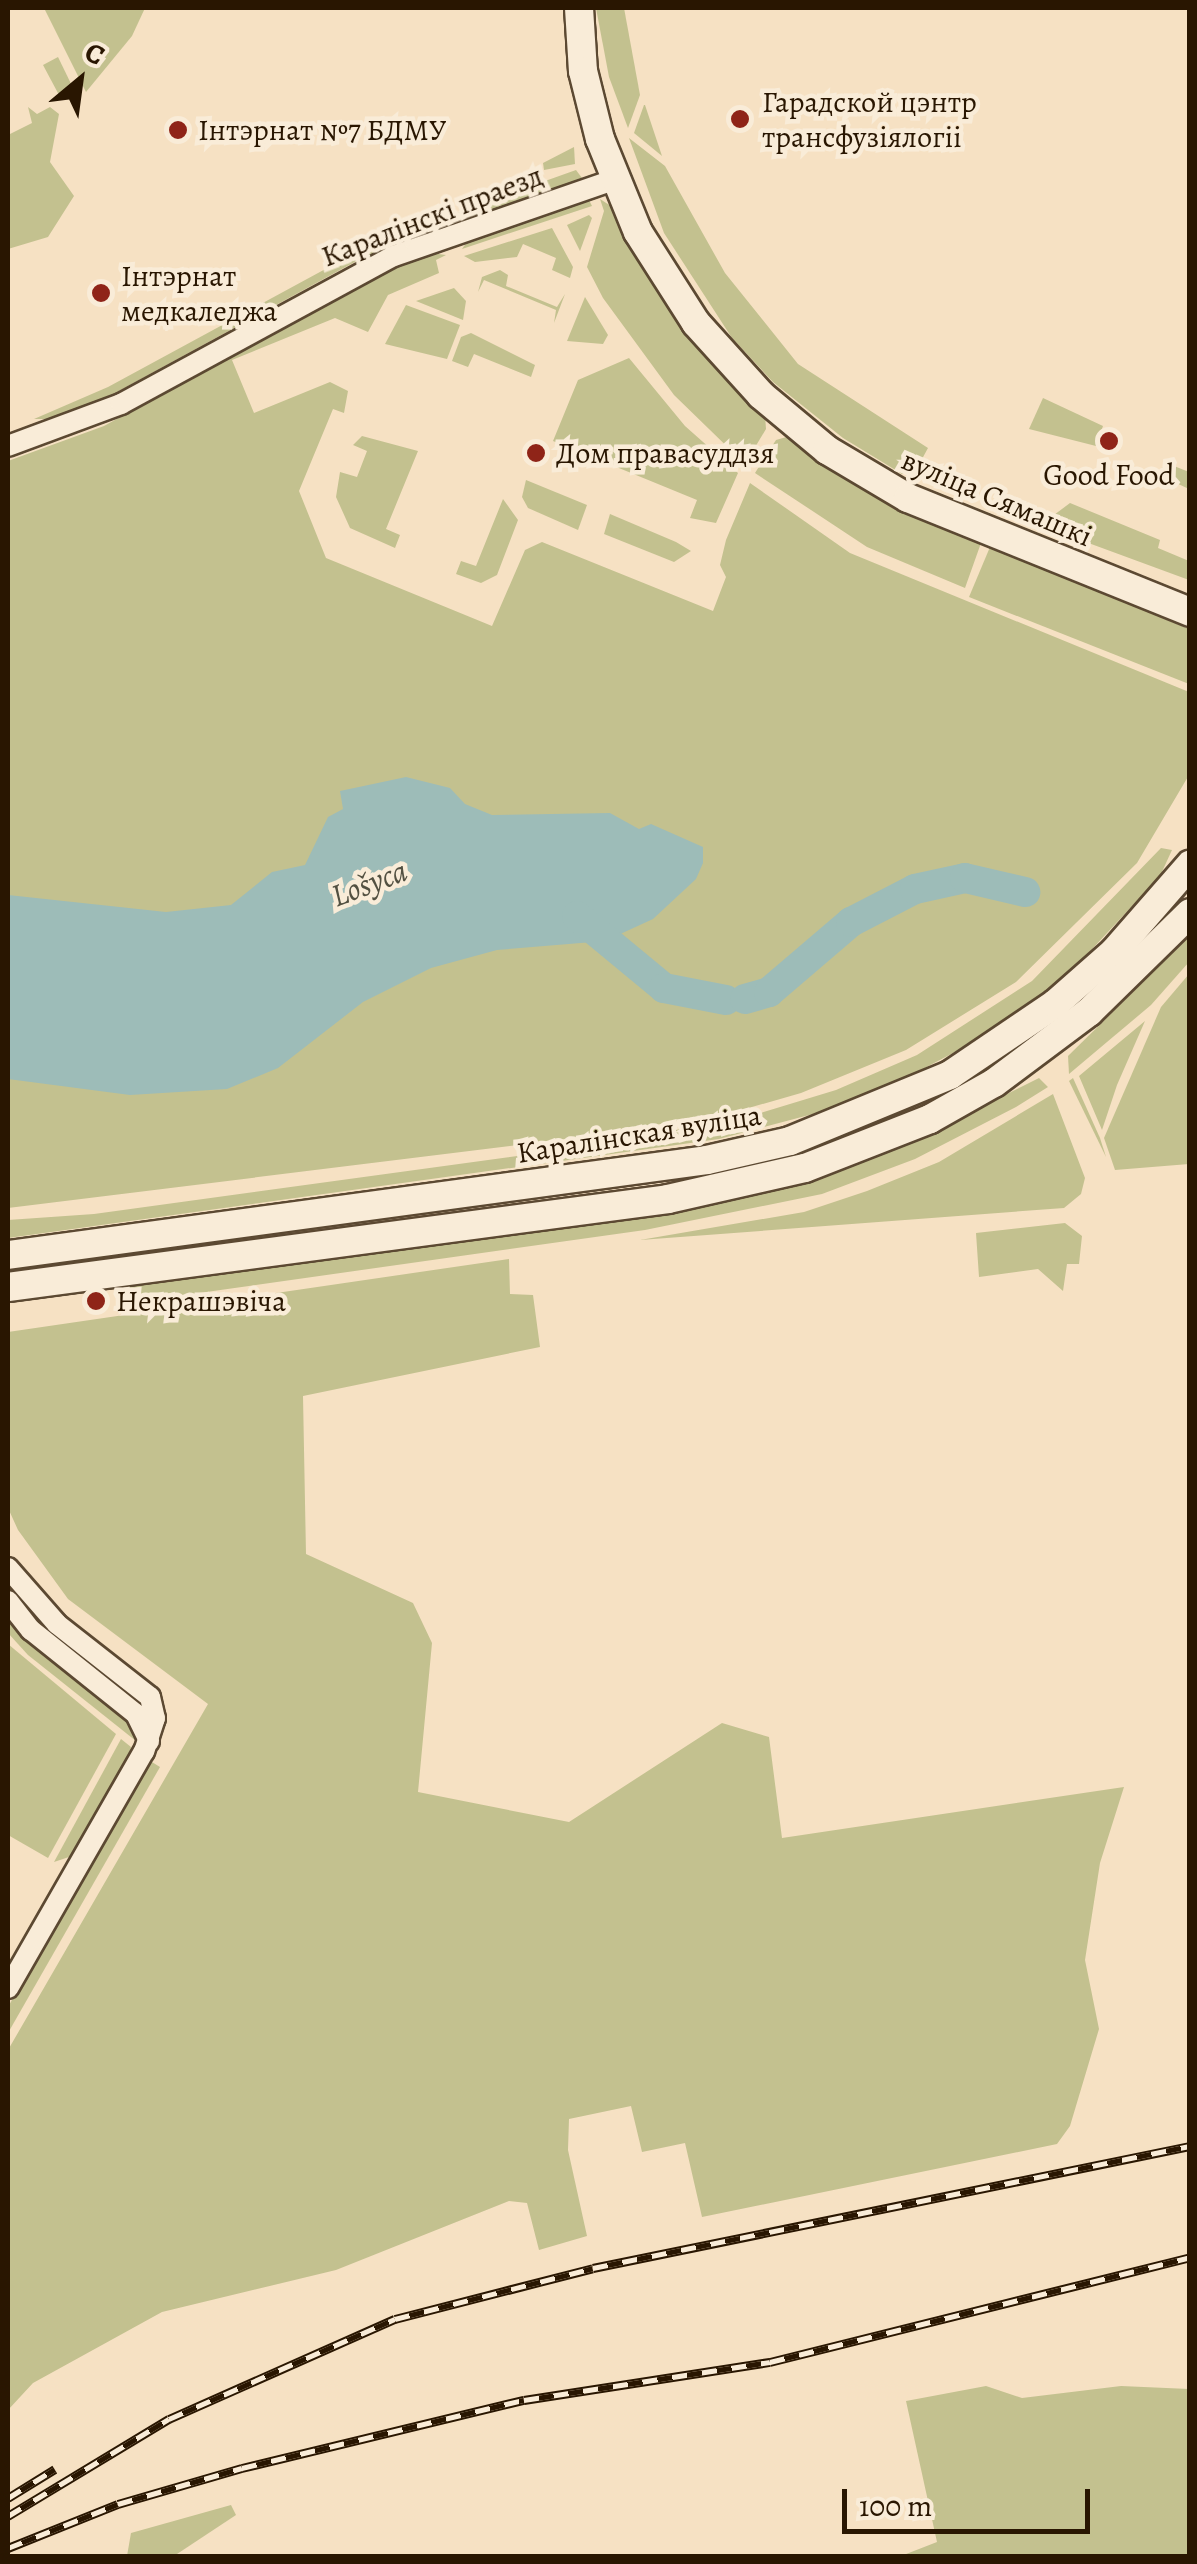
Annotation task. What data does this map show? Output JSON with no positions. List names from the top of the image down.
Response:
{
  "streets": {
    "main road": ["вуліца Сямашкі", "Каралінская вуліца"],
    "street": ["Каралінскі праезд"]
  },
  "crossings": [
    ["Каралінскі праезд", "вуліца Сямашкі"]
  ],
  "water": ["Lošyca"],
  "places": [
    "Гарадской цэнтр трансфузіялогіі",
    "Інтэрнат №7 БДМУ",
    "Інтэрнат медкаледжа",
    "Good Food",
    "Дом правасуддзя",
    "Некрашэвіча"
  ],
  "scale_bar": "100 m",
  "north": "top right"
}
